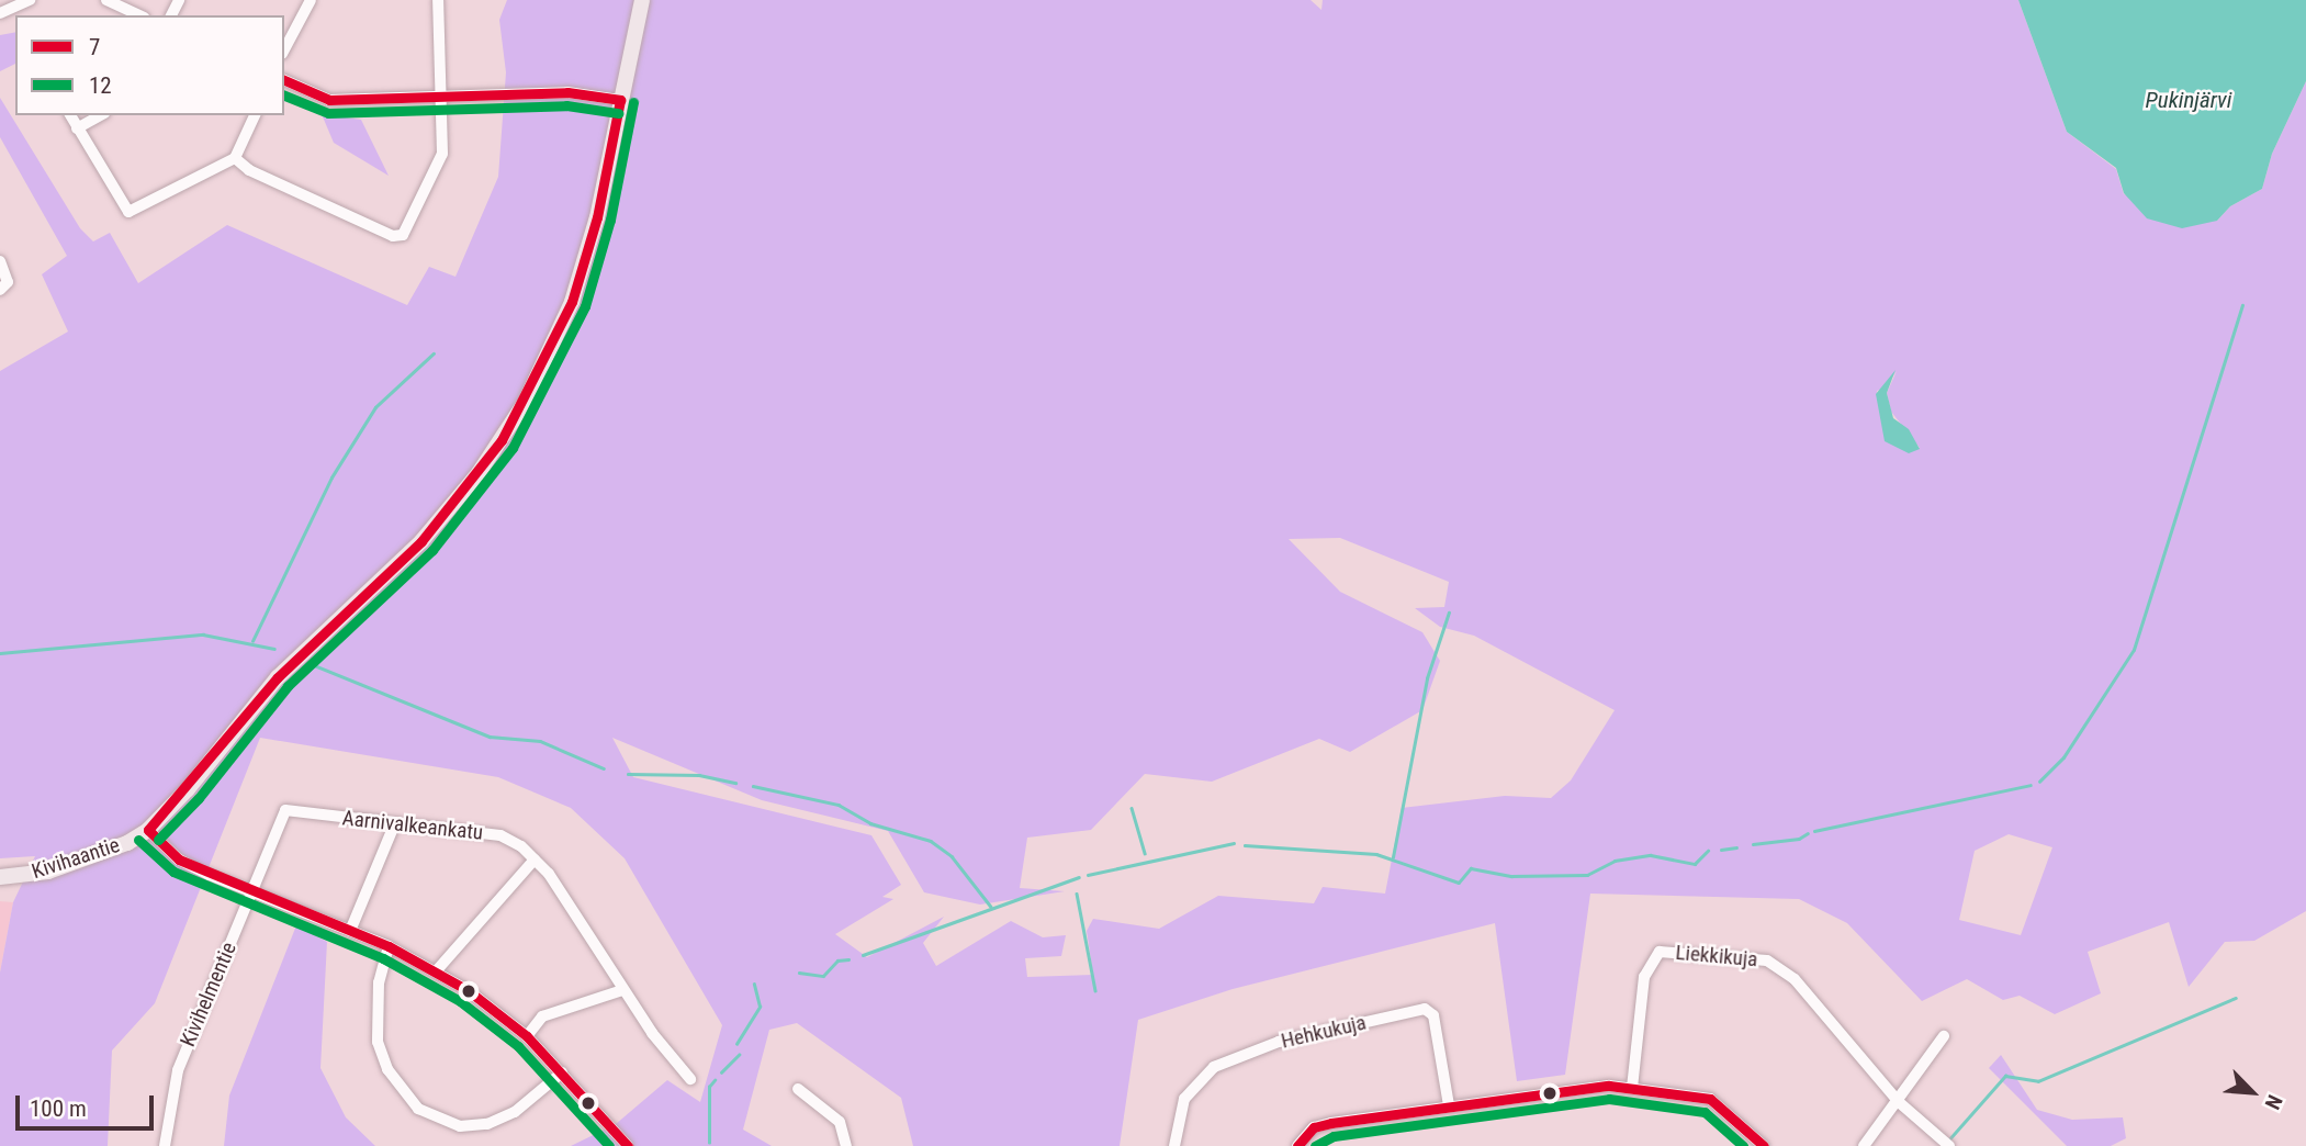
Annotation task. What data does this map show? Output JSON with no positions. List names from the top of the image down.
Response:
{
  "streets": {
    "main road": ["Kivihaantie"],
    "street": [
      "Aarnivalkeankatu",
      "Liekkikuja",
      "Kivihelmentie",
      "Hehkukuja"
    ]
  },
  "crossings": [
    ["Aarnivalkeankatu", "Kivihelmentie"]
  ],
  "water": ["Pukinjärvi"],
  "lines": ["transit line 7", "transit line 12"],
  "legend": ["7", "12"],
  "scale_bar": "100 m",
  "north": "bottom right"
}
